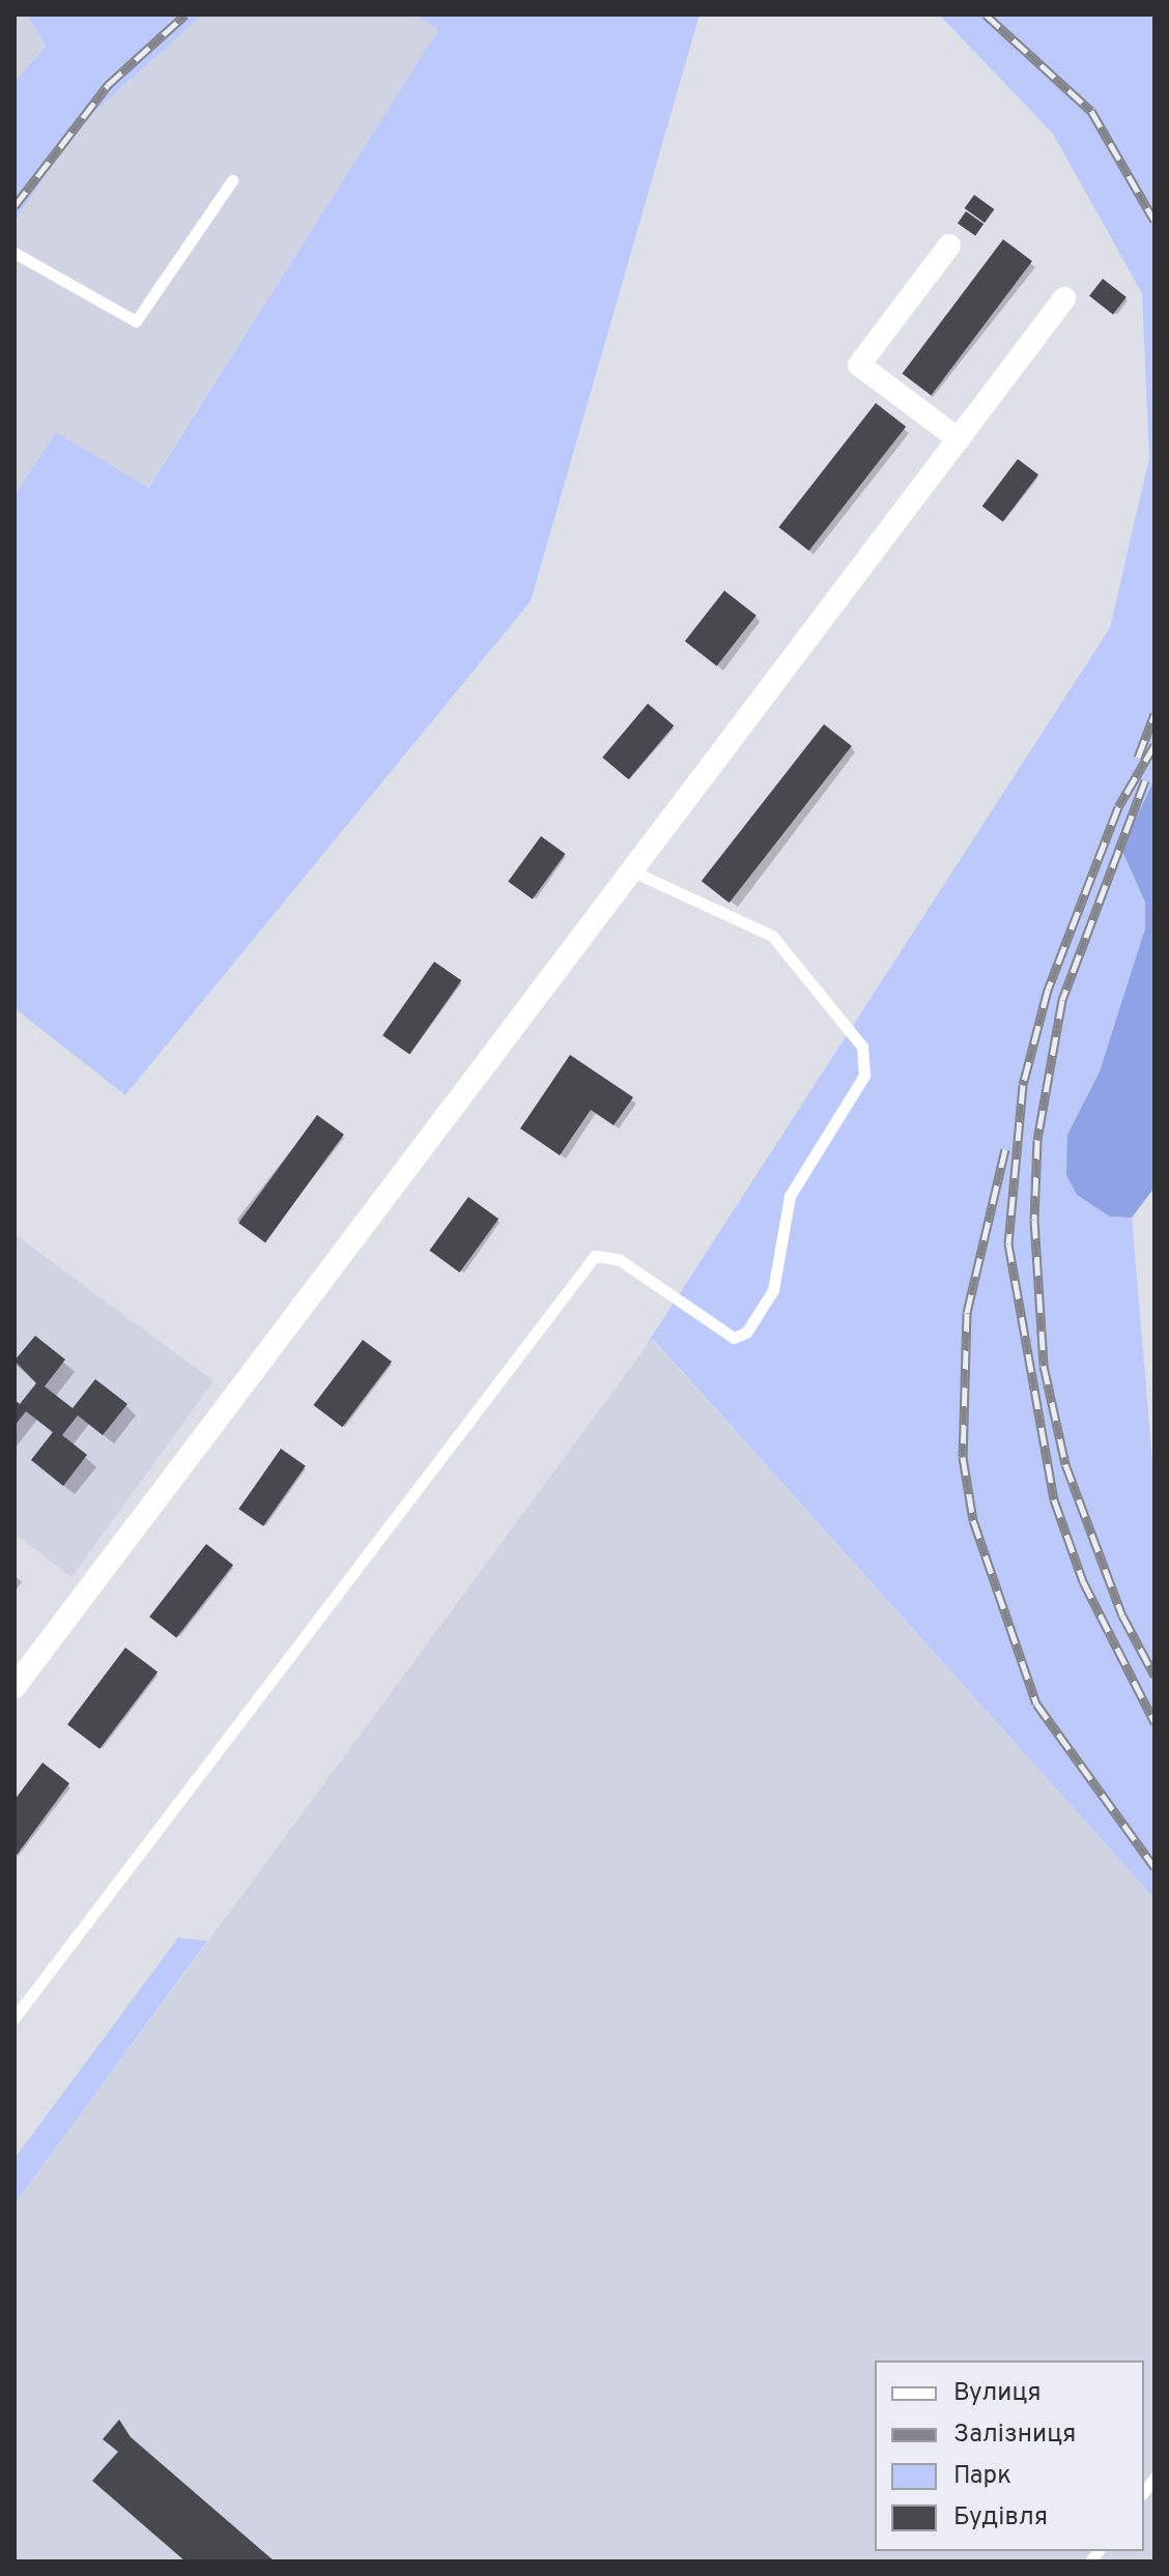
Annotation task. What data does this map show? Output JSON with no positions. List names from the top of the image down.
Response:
{
  "legend": [
    "Вулиця",
    "Залізниця",
    "Парк",
    "Будівля"
  ]
}
